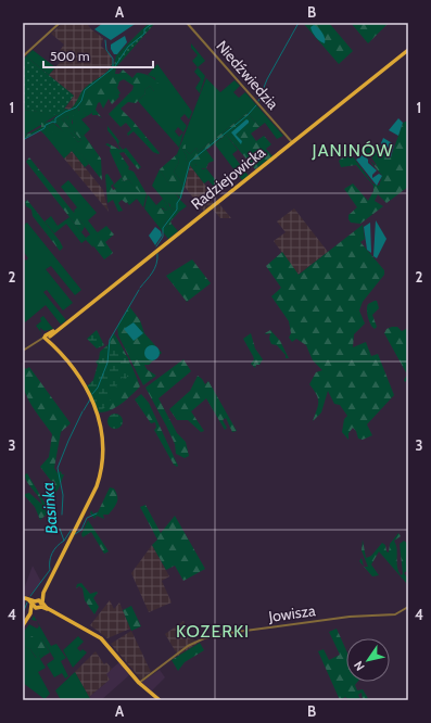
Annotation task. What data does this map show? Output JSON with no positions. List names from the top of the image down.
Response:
{
  "streets": {
    "main road": ["Radziejowicka"],
    "street": ["Niedźwiedzia", "Jowisza"]
  },
  "crossings": [
    ["Niedźwiedzia", "Radziejowicka"]
  ],
  "districts": ["JANINÓW", "KOZERKI"],
  "water": ["Basinka"],
  "scale_bar": "500 m",
  "north": "bottom left",
  "grid": {
    "columns": ["A", "B"],
    "rows": [
      "1",
      "2",
      "3",
      "4"
    ]
  }
}
